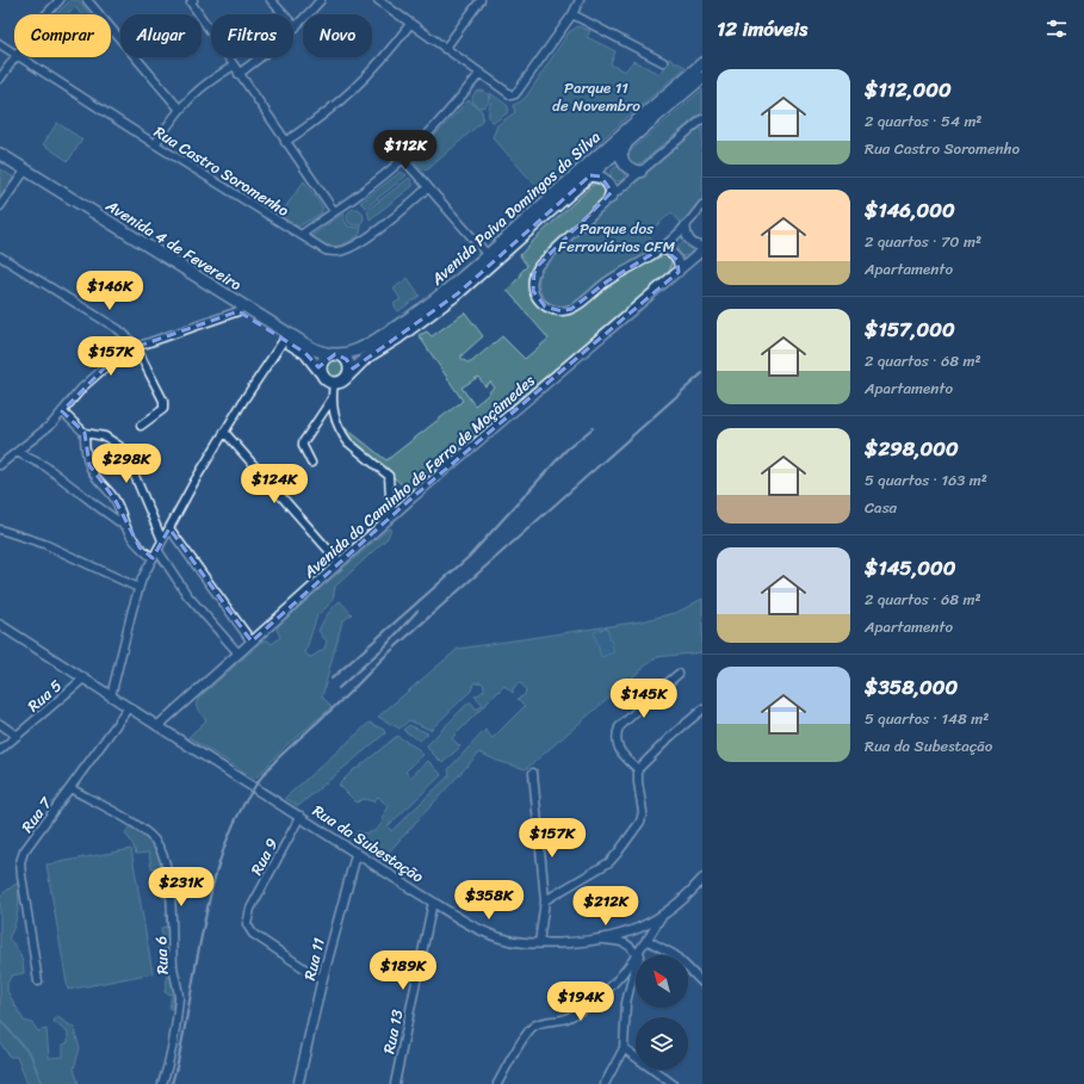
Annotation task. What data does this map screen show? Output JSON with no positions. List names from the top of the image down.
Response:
{
  "streets": {
    "main road": ["Avenida Paiva Domingos da Silva", "Avenida 4 de Fevereiro"],
    "street": [
      "Rua Castro Soromenho",
      "Avenida do Caminho de Ferro de Moçâmedes",
      "Rua 5",
      "Rua 7",
      "Rua da Subestação",
      "Rua 9",
      "Rua 6",
      "Rua 11",
      "Rua 13"
    ]
  },
  "crossings": [
    ["Avenida Paiva Domingos da Silva", "Avenida 4 de Fevereiro"],
    ["Avenida do Caminho de Ferro de Moçâmedes", "Rua da Subestação"],
    ["Rua 5", "Rua da Subestação"],
    ["Rua 7", "Rua da Subestação"],
    ["Rua 7", "Rua 6"],
    ["Rua da Subestação", "Rua 9"],
    ["Rua da Subestação", "Rua 11"],
    ["Rua da Subestação", "Rua 13"],
    ["Rua 9", "Rua 11"]
  ],
  "parks": ["Parque 11 de Novembro", "Parque dos Ferroviários CFM"],
  "north": "top left",
  "page": {
    "heading": "12 imóveis",
    "chip": [
      "Comprar",
      "Alugar",
      "Filtros",
      "Novo"
    ],
    "list": [
      {
        "name": "$112,000",
        "note": "2 quartos · 54 m² · Rua Castro Soromenho"
      },
      {
        "name": "$146,000",
        "note": "2 quartos · 70 m² · Apartamento"
      },
      {
        "name": "$157,000",
        "note": "2 quartos · 68 m² · Apartamento"
      },
      {
        "name": "$298,000",
        "note": "5 quartos · 163 m² · Casa"
      },
      {
        "name": "$145,000",
        "note": "2 quartos · 68 m² · Apartamento"
      },
      {
        "name": "$358,000",
        "note": "5 quartos · 148 m² · Rua da Subestação"
      }
    ],
    "price": [
      "$112K",
      "$146K",
      "$157K",
      "$298K",
      "$124K",
      "$145K",
      "$157K",
      "$231K",
      "$358K",
      "$212K",
      "$189K",
      "$194K"
    ]
  }
}
